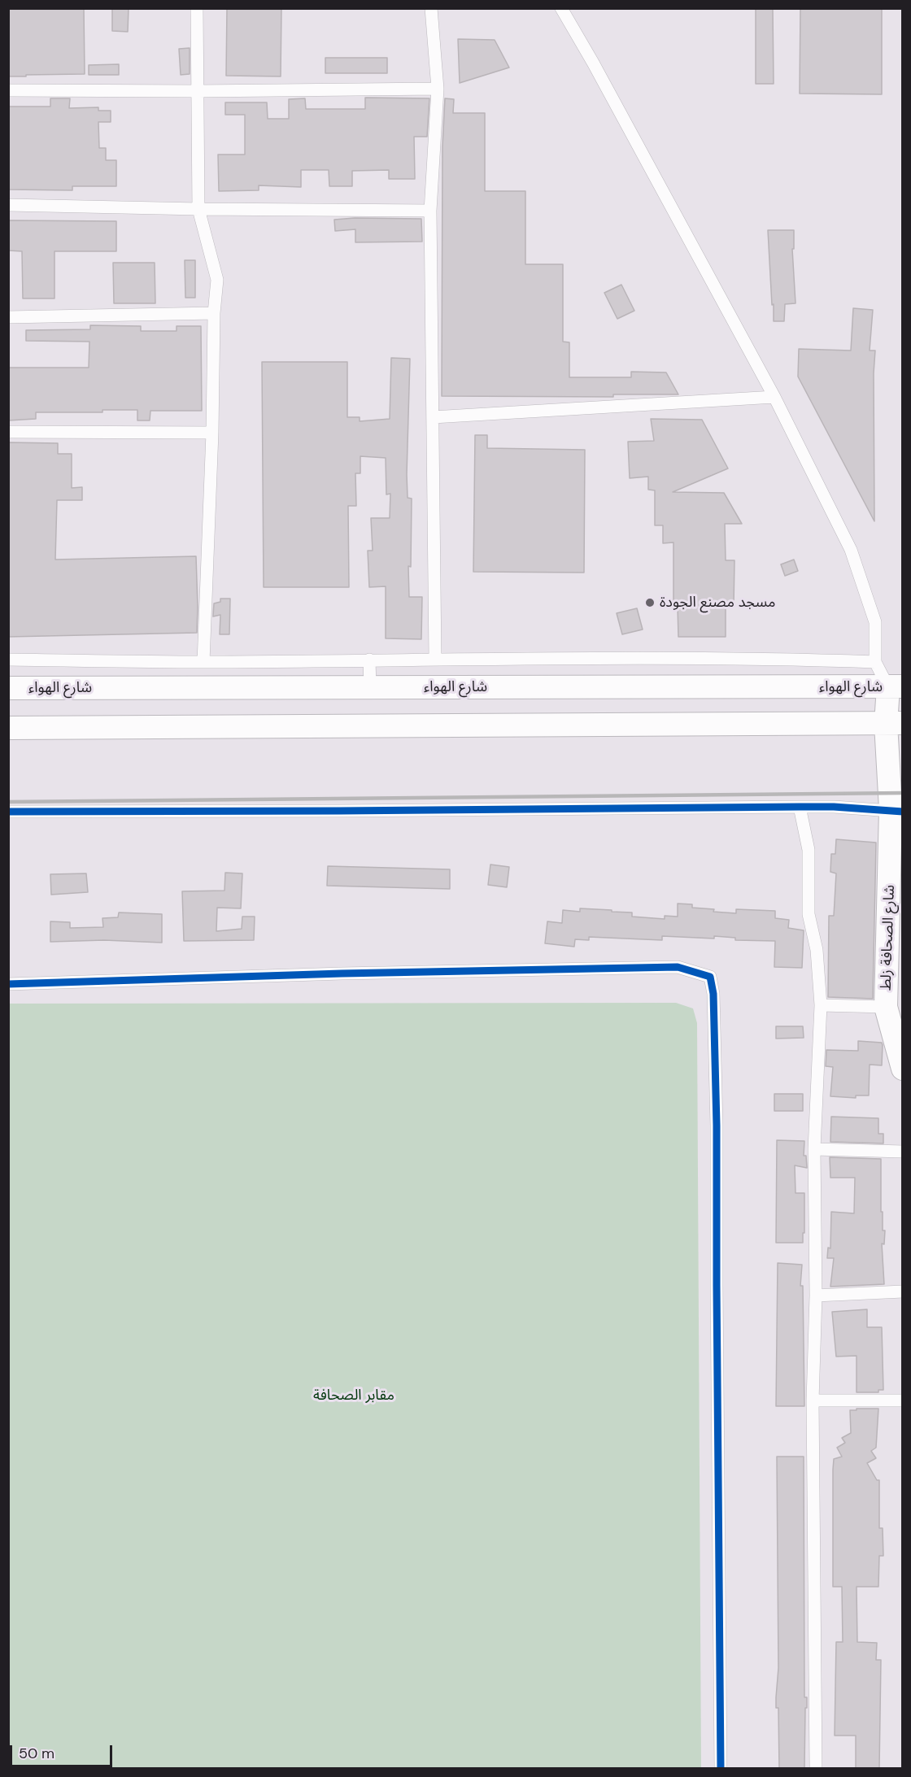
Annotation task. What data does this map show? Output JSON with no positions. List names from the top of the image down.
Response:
{
  "streets": {
    "highway": ["شارع الهواء", "شارع الصحافة زلط"]
  },
  "crossings": [
    ["شارع الهواء", "شارع الصحافة زلط"]
  ],
  "parks": ["مقابر الصحافة"],
  "places": ["مسجد مصنع الجودة"],
  "scale_bar": "50 m"
}
